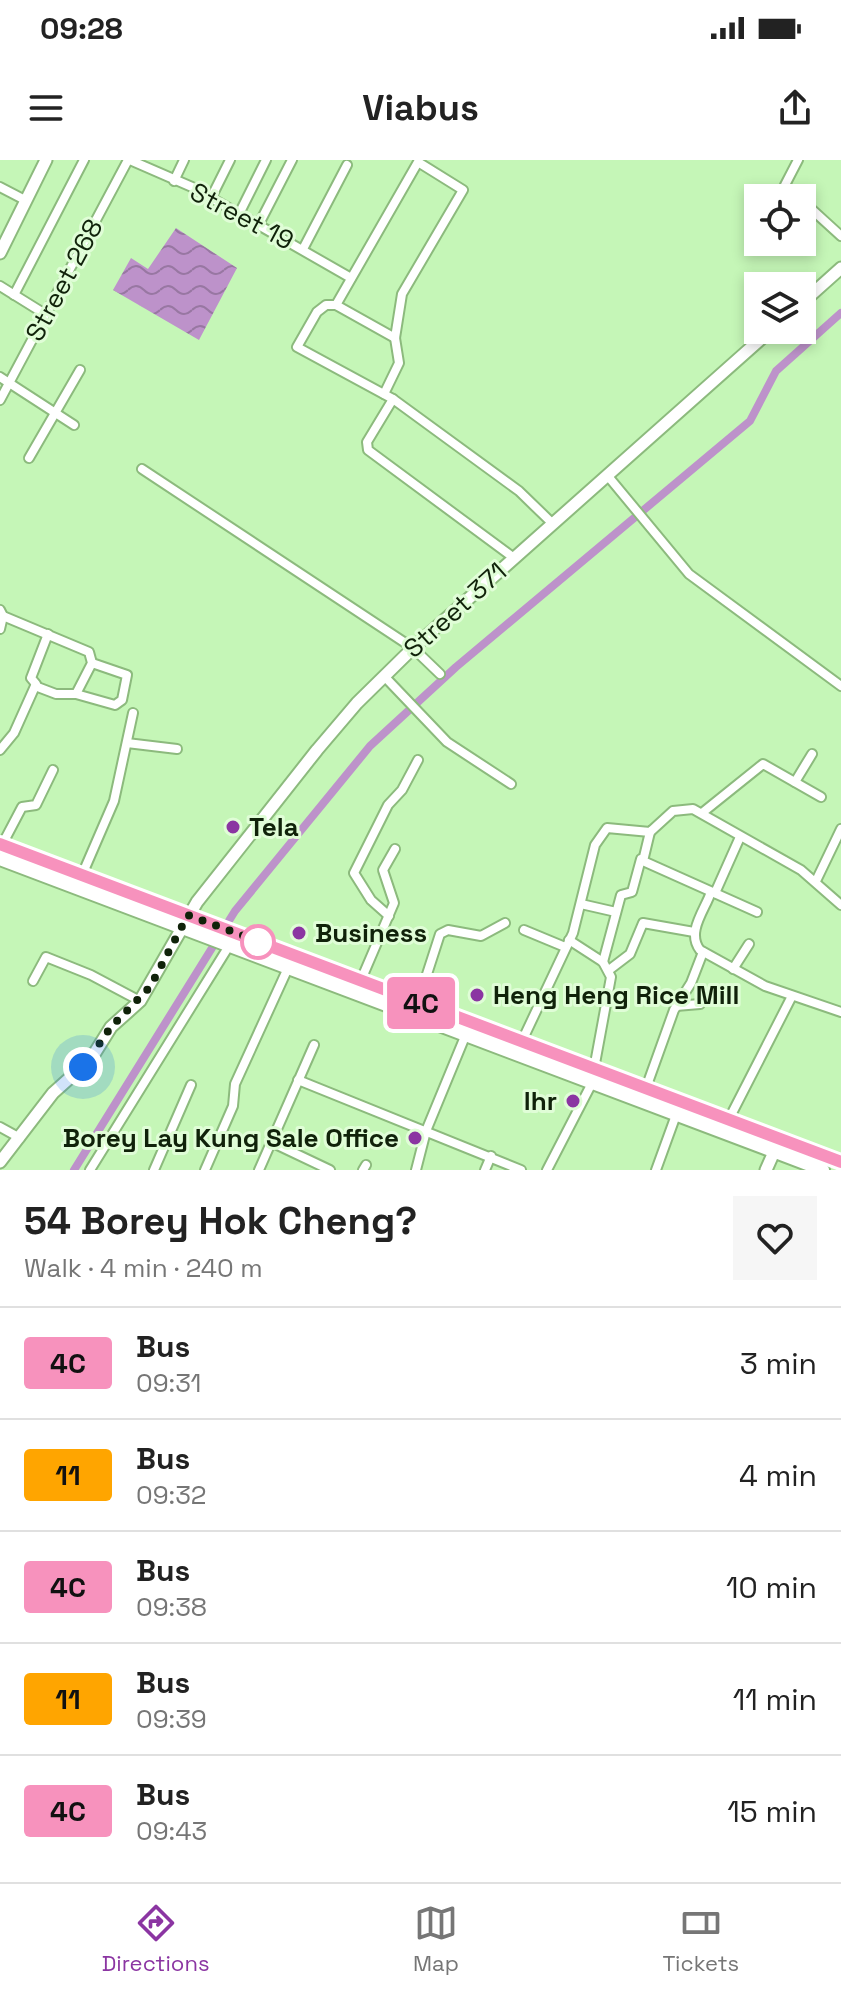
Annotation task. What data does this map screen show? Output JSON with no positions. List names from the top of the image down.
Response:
{
  "streets": {
    "main road": ["Street 371"],
    "street": ["Street 19", "Street 268"]
  },
  "crossings": [
    ["Street 19", "Street 268"]
  ],
  "places": [
    "Tela",
    "Business",
    "Heng Heng Rice Mill",
    "lhr",
    "Borey Lay Kung Sale Office"
  ],
  "lines": ["bus line 4C"],
  "page": {
    "status": "09:28",
    "header": "Viabus",
    "on_map": "4C",
    "heading": ["54 Borey Hok Cheng?", "Walk · 4 min · 240 m"],
    "list": [
      {
        "mark": "4C",
        "name": "Bus",
        "note": "09:31",
        "value": "3 min"
      },
      {
        "mark": "11",
        "name": "Bus",
        "note": "09:32",
        "value": "4 min"
      },
      {
        "mark": "4C",
        "name": "Bus",
        "note": "09:38",
        "value": "10 min"
      },
      {
        "mark": "11",
        "name": "Bus",
        "note": "09:39",
        "value": "11 min"
      },
      {
        "mark": "4C",
        "name": "Bus",
        "note": "09:43",
        "value": "15 min"
      }
    ],
    "tabs": ["Directions", "Map", "Tickets"]
  }
}
